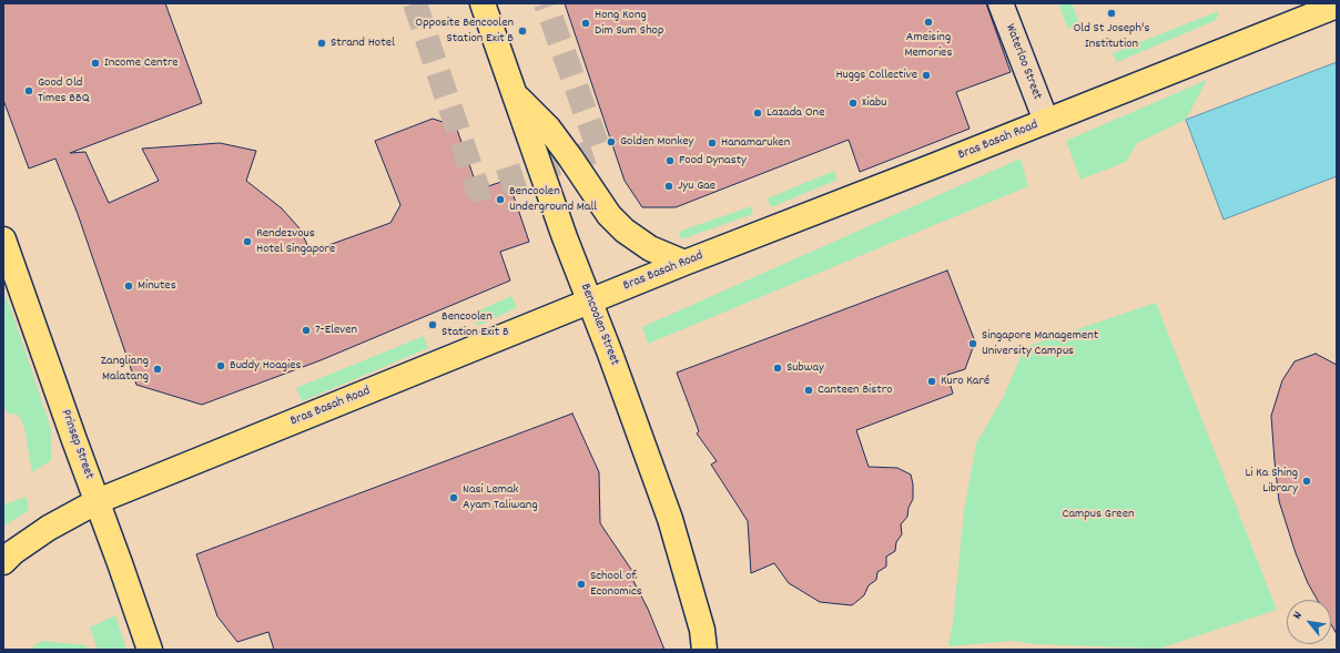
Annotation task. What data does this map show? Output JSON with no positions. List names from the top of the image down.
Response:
{
  "streets": {
    "main road": ["Bras Basah Road", "Bencoolen Street", "Prinsep Street"],
    "street": ["Waterloo Street"]
  },
  "crossings": [
    ["Waterloo Street", "Bras Basah Road"],
    ["Bras Basah Road", "Bencoolen Street"],
    ["Bras Basah Road", "Prinsep Street"]
  ],
  "parks": ["Campus Green"],
  "places": [
    "Old St Joseph's Institution",
    "Ameising Memories",
    "Hong Kong Dim Sum Shop",
    "Opposite Bencoolen Station Exit B",
    "Strand Hotel",
    "Income Centre",
    "Huggs Collective",
    "Good Old Times BBQ",
    "Xiabu",
    "Lazada One",
    "Golden Monkey",
    "Hanamaruken",
    "Food Dynasty",
    "Jyu Gae",
    "Bencoolen Underground Mall",
    "Rendezvous Hotel Singapore",
    "Minutes",
    "Bencoolen Station Exit B",
    "7-Eleven",
    "Singapore Management University Campus",
    "Buddy Hoagies",
    "Subway",
    "Zangliang Malatang",
    "Kuro Karé",
    "Canteen Bistro",
    "Li Ka Shing Library",
    "Nasi Lemak Ayam Taliwang",
    "School of Economics"
  ],
  "north": "top left"
}
